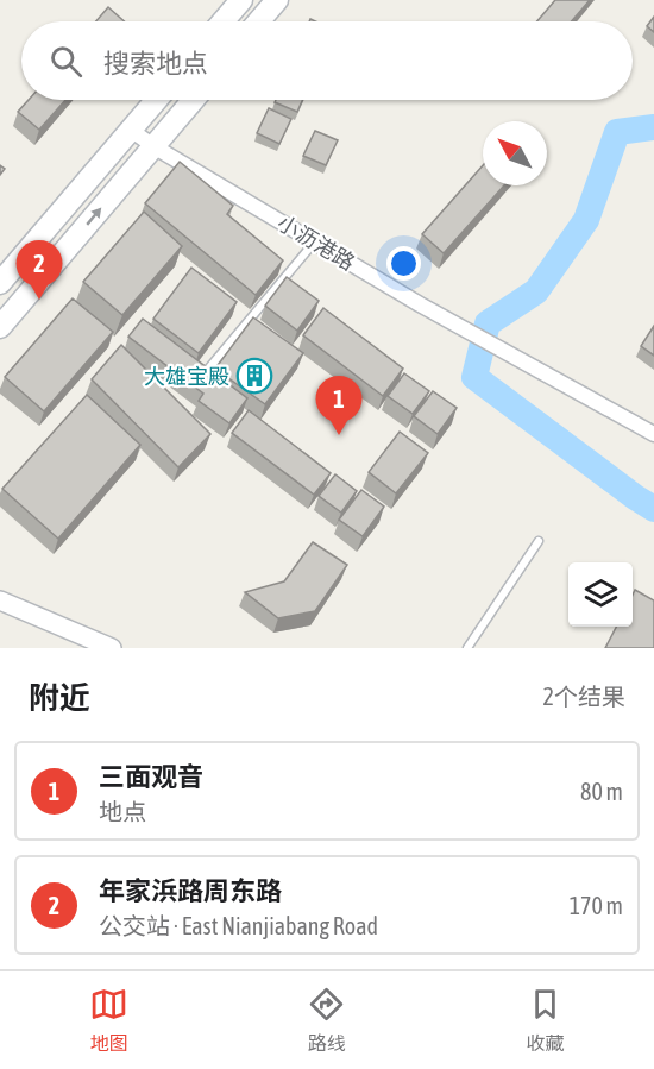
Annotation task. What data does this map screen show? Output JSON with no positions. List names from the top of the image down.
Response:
{
  "streets": {
    "street": ["小沥港路"]
  },
  "places": {
    "building": ["大雄宝殿"]
  },
  "north": "top left",
  "page": {
    "search": "搜索地点",
    "pins": ["2", "1"],
    "heading": ["附近", "2个结果"],
    "list": [
      {
        "mark": "1",
        "name": "三面观音",
        "note": "地点",
        "value": "80 m"
      },
      {
        "mark": "2",
        "name": "年家浜路周东路",
        "note": "公交站 · East Nianjiabang Road",
        "value": "170 m"
      }
    ],
    "nav": ["地图", "路线", "收藏"]
  }
}
